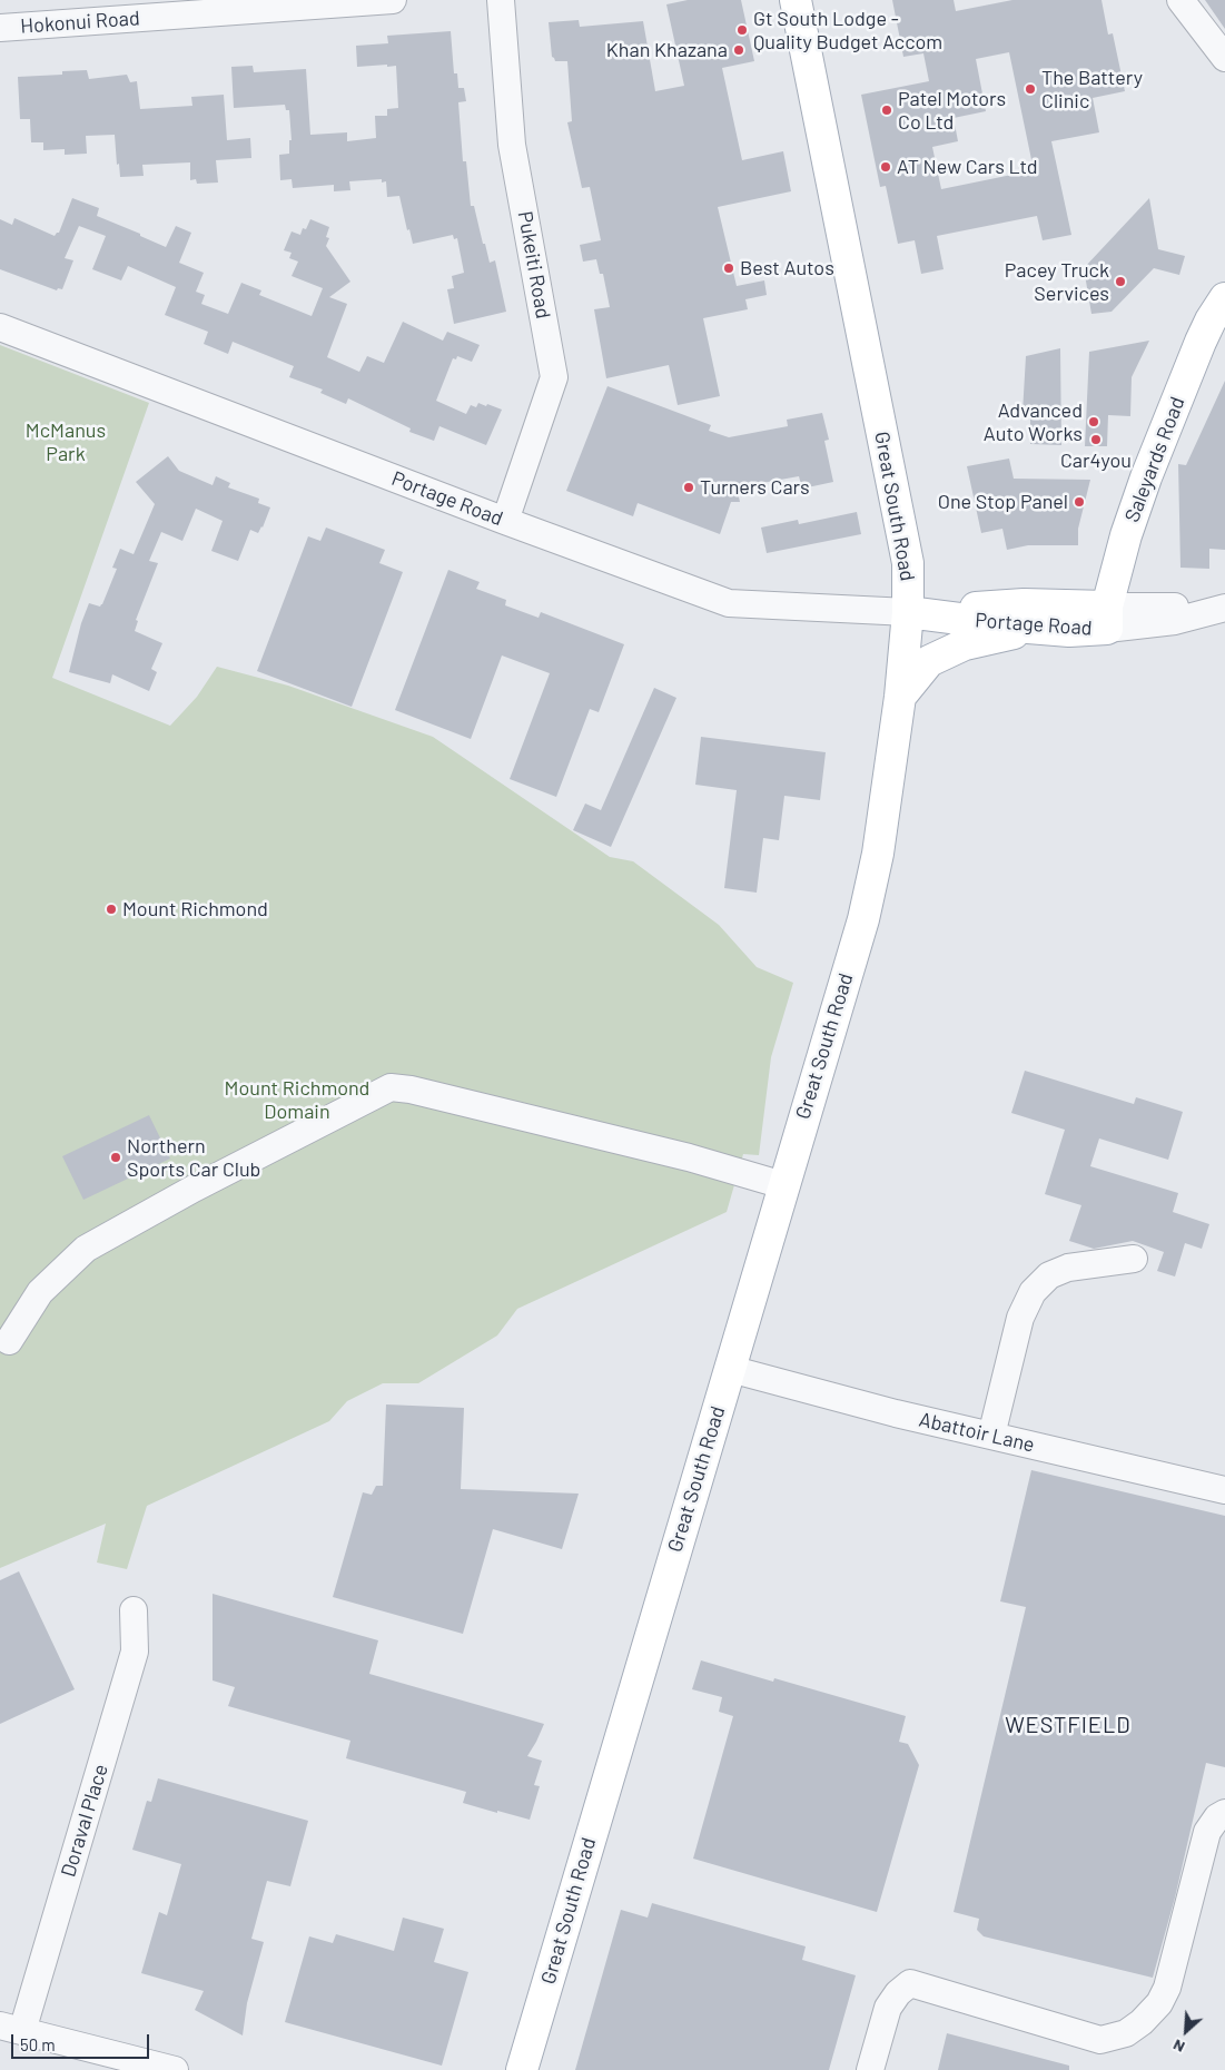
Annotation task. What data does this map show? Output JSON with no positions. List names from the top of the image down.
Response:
{
  "streets": {
    "main road": ["Saleyards Road", "Portage Road", "Great South Road"],
    "street": [
      "Hokonui Road",
      "Pukeiti Road",
      "Abattoir Lane",
      "Doraval Place"
    ]
  },
  "crossings": [
    ["Pukeiti Road", "Portage Road"],
    ["Saleyards Road", "Portage Road"],
    ["Portage Road", "Great South Road"],
    ["Great South Road", "Abattoir Lane"]
  ],
  "districts": ["WESTFIELD"],
  "parks": ["McManus Park", "Mount Richmond Domain"],
  "places": [
    "Gt South Lodge - Quality Budget Accom",
    "Khan Khazana",
    "The Battery Clinic",
    "Patel Motors Co Ltd",
    "AT New Cars Ltd",
    "Best Autos",
    "Pacey Truck Services",
    "Advanced Auto Works",
    "Car4you",
    "Turners Cars",
    "One Stop Panel",
    "Mount Richmond",
    "Northern Sports Car Club"
  ],
  "scale_bar": "50 m",
  "north": "bottom left"
}
